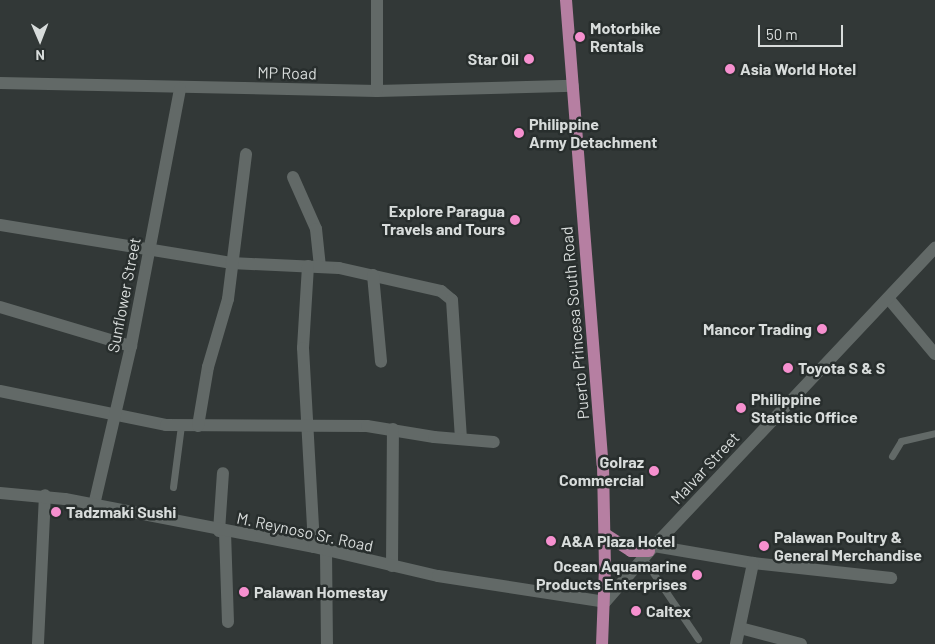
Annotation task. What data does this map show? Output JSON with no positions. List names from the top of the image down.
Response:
{
  "streets": {
    "main road": ["Puerto Princesa South Road"],
    "street": [
      "MP Road",
      "Sunflower Street",
      "Malvar Street",
      "M. Reynoso Sr. Road"
    ]
  },
  "crossings": [
    ["MP Road", "Sunflower Street"],
    ["MP Road", "Puerto Princesa South Road"],
    ["Sunflower Street", "M. Reynoso Sr. Road"],
    ["Puerto Princesa South Road", "Malvar Street"],
    ["Puerto Princesa South Road", "M. Reynoso Sr. Road"],
    ["Malvar Street", "M. Reynoso Sr. Road"]
  ],
  "places": [
    "Motorbike Rentals",
    "Star Oil",
    "Asia World Hotel",
    "Philippine Army Detachment",
    "Explore Paragua Travels and Tours",
    "Mancor Trading",
    "Toyota S & S",
    "Philippine Statistic Office",
    "Golraz Commercial",
    "Tadzmaki Sushi",
    "A&A Plaza Hotel",
    "Palawan Poultry & General Merchandise",
    "Ocean Aquamarine Products Enterprises",
    "Palawan Homestay",
    "Caltex"
  ],
  "scale_bar": "50 m",
  "north": "bottom"
}
